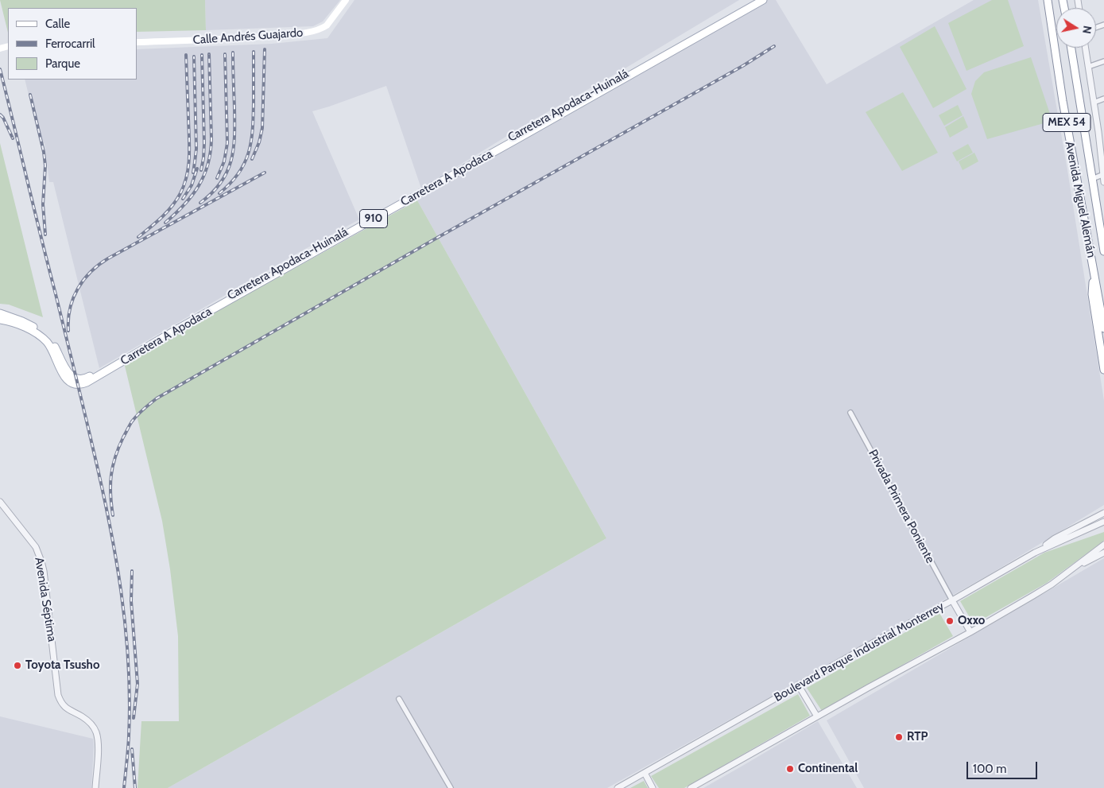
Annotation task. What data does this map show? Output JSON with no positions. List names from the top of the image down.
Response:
{
  "streets": {
    "main road": [
      "Calle Andrés Guajardo",
      "Carretera Apodaca-Huinalá",
      "MEX 54",
      "Carretera A Apodaca",
      "Avenida Miguel Alemán",
      "910"
    ],
    "street": ["Privada Primera Poniente", "Avenida Séptima", "Boulevard Parque Industrial Monterrey"]
  },
  "crossings": [
    ["Privada Primera Poniente", "Boulevard Parque Industrial Monterrey"]
  ],
  "places": [
    "Oxxo",
    "Toyota Tsusho",
    "RTP",
    "Continental"
  ],
  "legend": ["Calle", "Ferrocarril", "Parque"],
  "scale_bar": "100 m",
  "north": "right"
}
